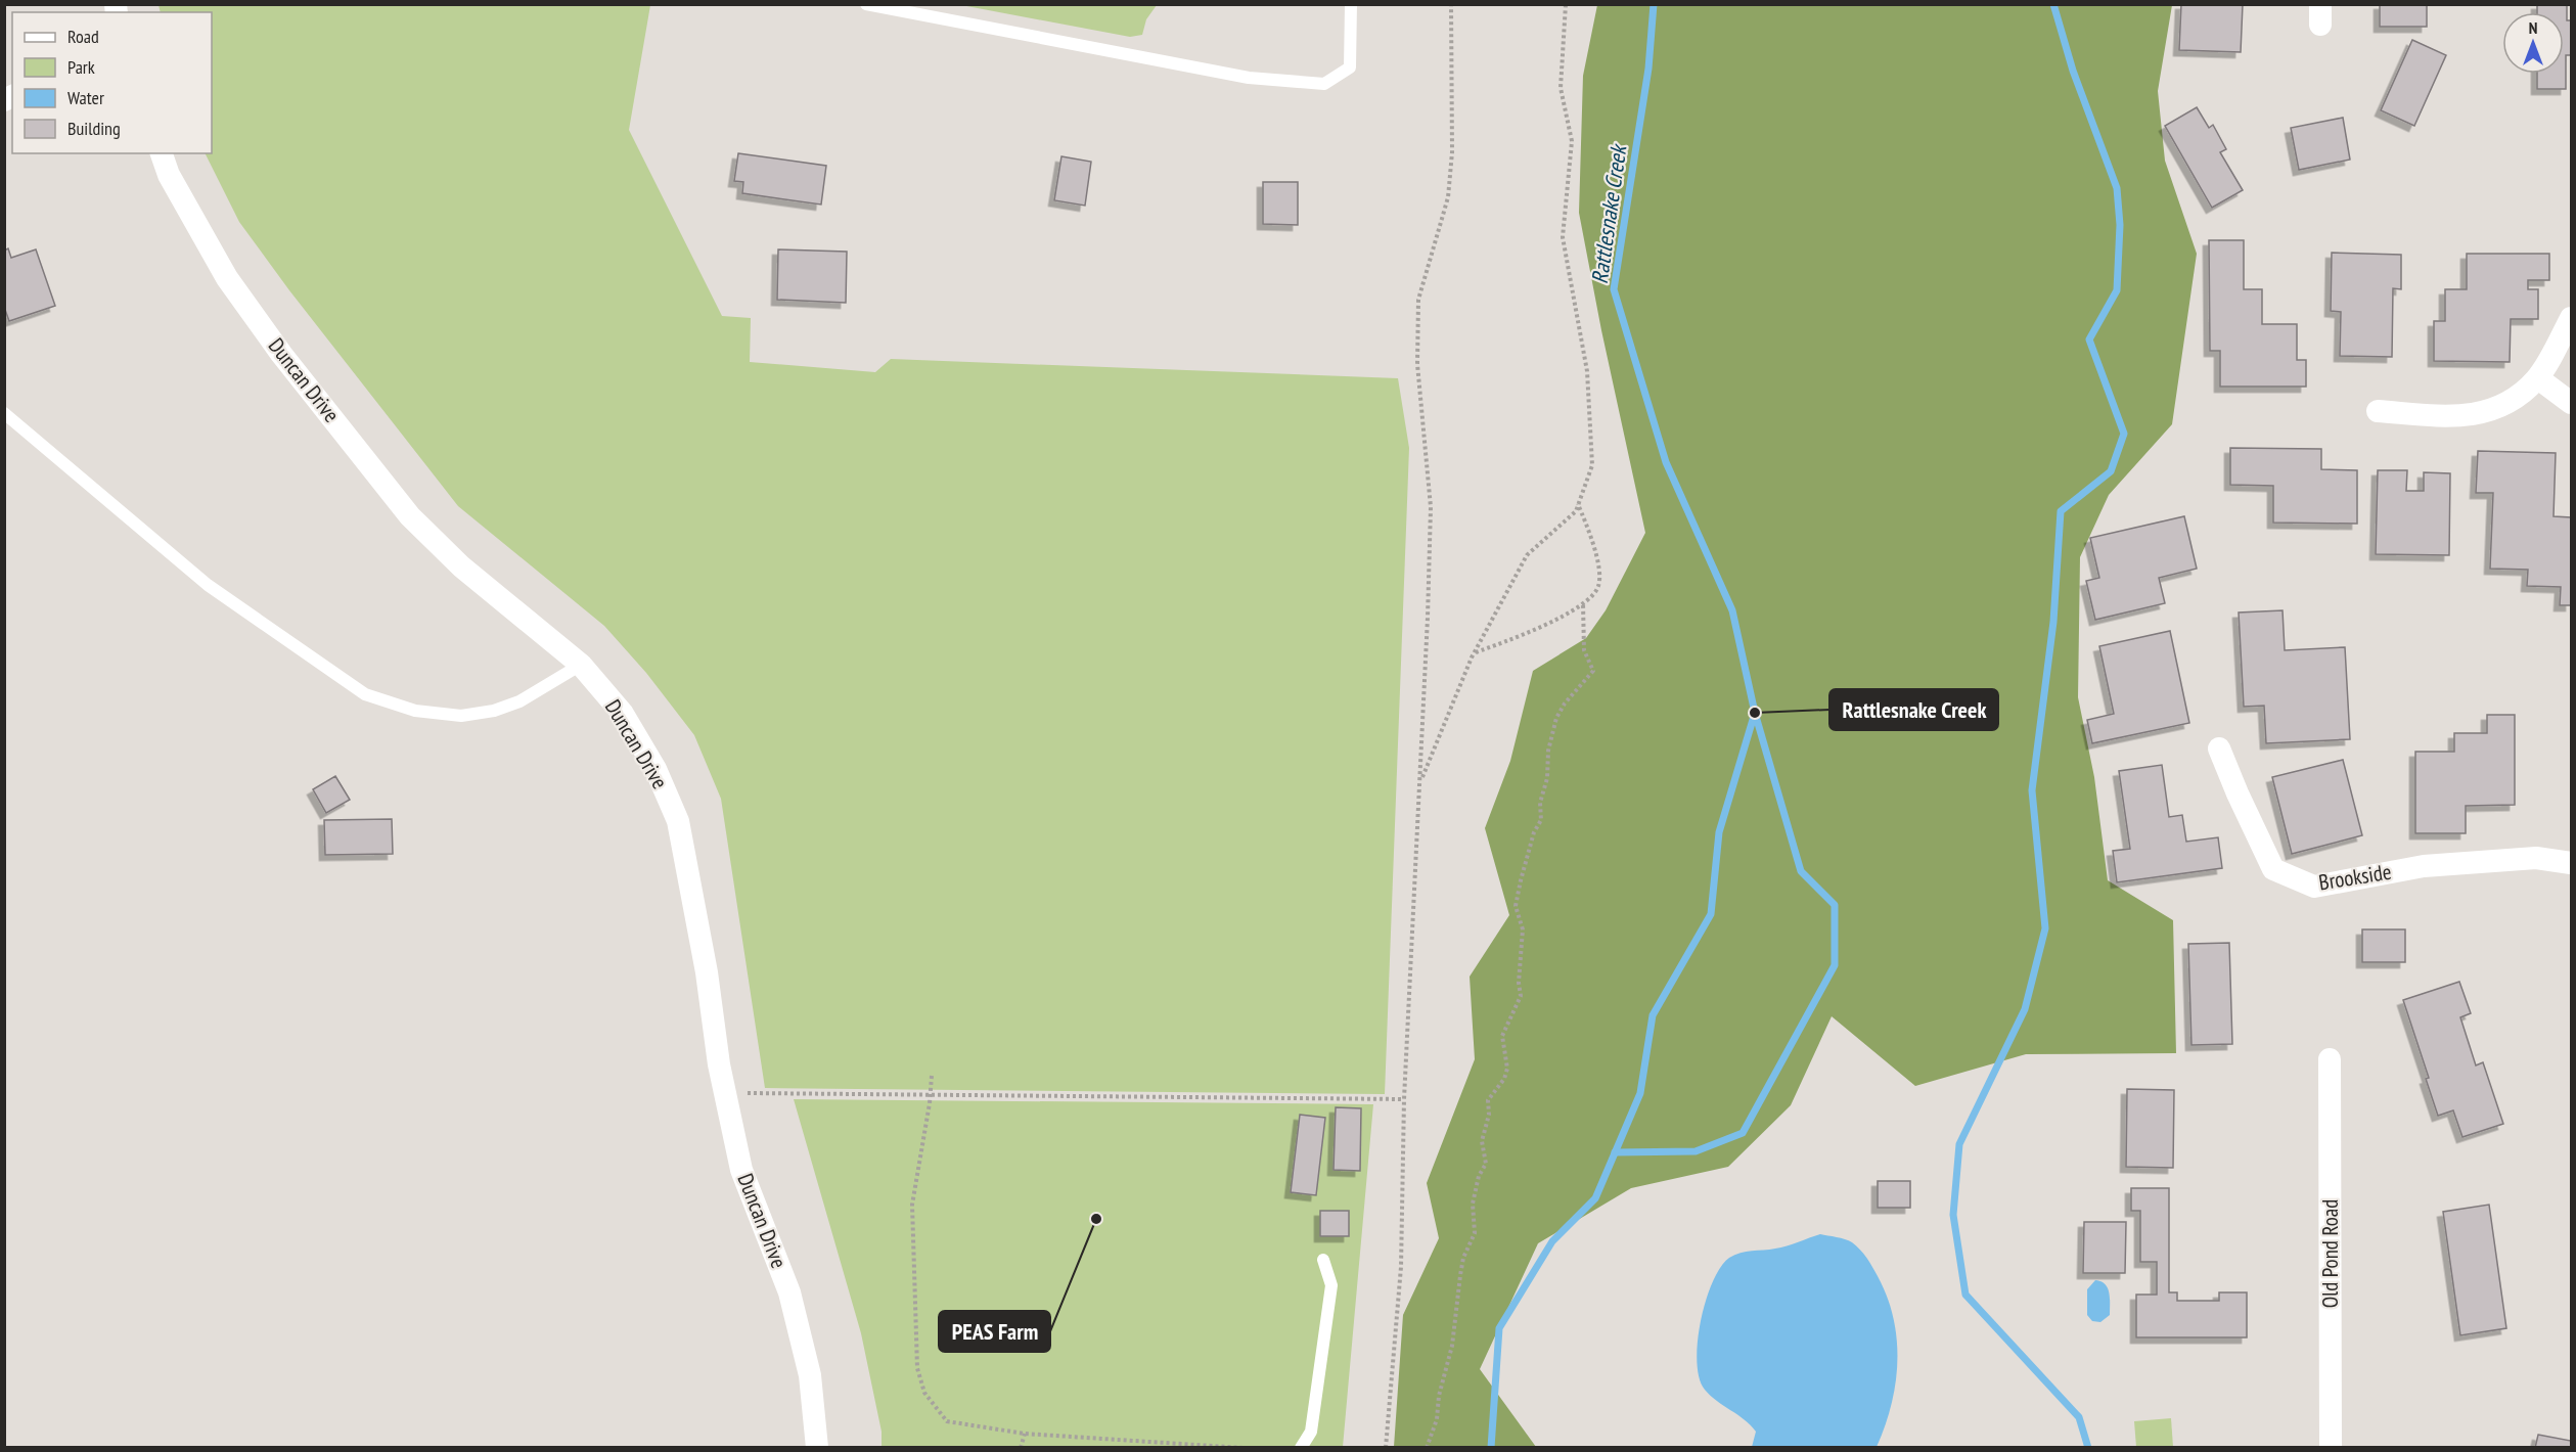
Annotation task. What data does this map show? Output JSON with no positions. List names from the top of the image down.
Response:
{
  "streets": {
    "street": ["Duncan Drive", "Brookside", "Old Pond Road"]
  },
  "water": ["Rattlesnake Creek"],
  "places": ["Rattlesnake Creek", "PEAS Farm"],
  "legend": [
    "Road",
    "Park",
    "Water",
    "Building"
  ],
  "north": "top"
}
